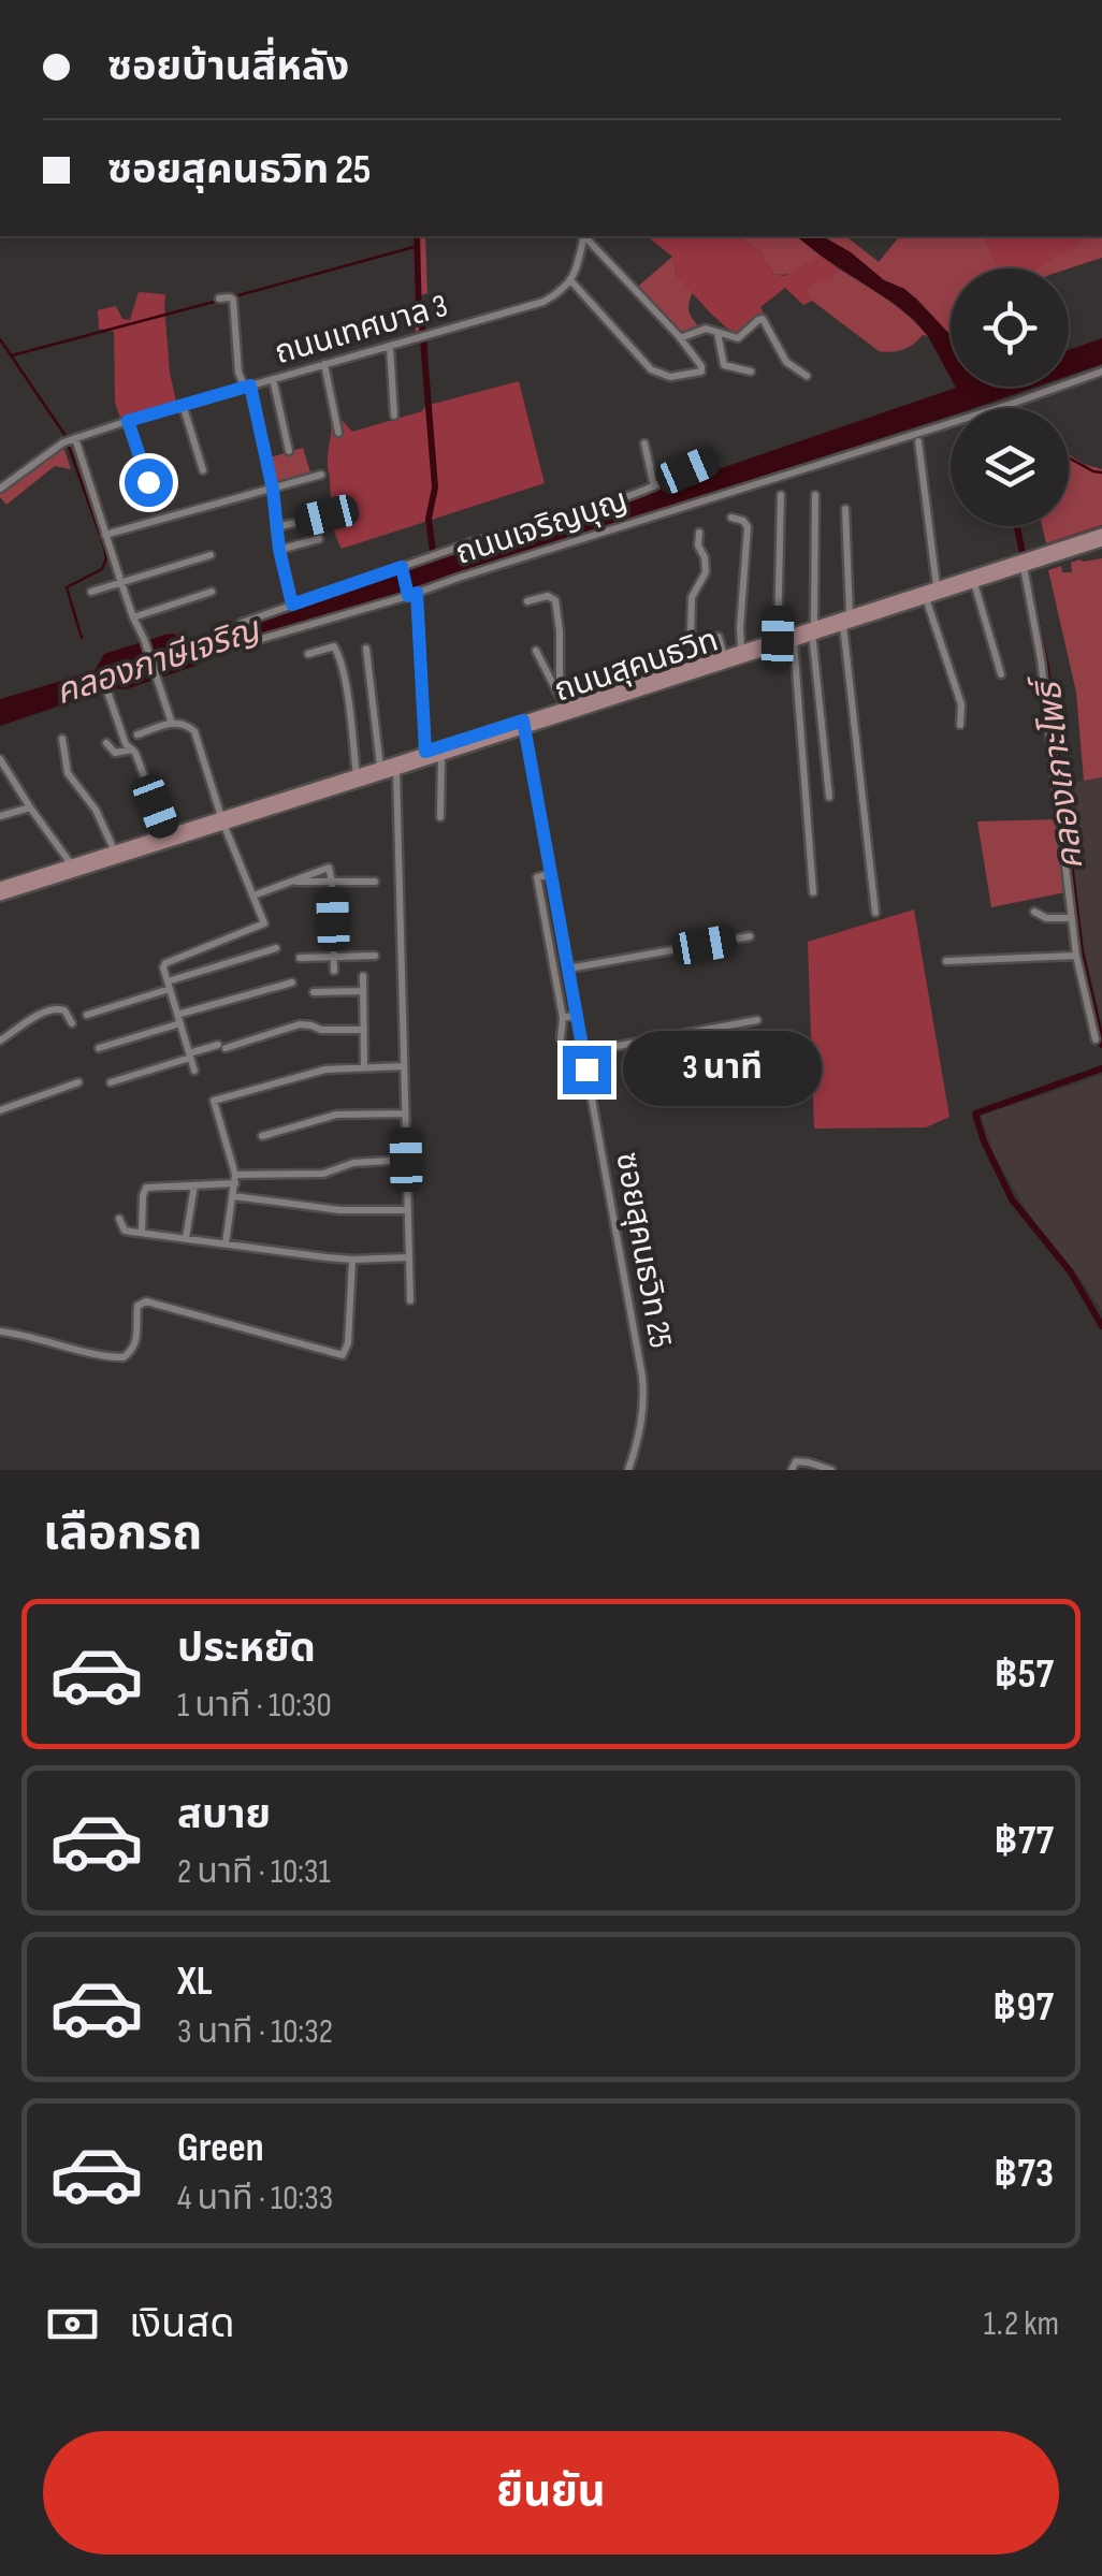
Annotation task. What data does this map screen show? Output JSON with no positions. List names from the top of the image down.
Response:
{
  "streets": {
    "main road": ["ถนนสุคนธวิท"],
    "street": ["ถนนเทศบาล 3", "ถนนเจริญบุญ", "ซอยสุคนธวิท 25"]
  },
  "crossings": [
    ["ถนนสุคนธวิท", "ซอยสุคนธวิท 25"]
  ],
  "water": ["คลองภาษีเจริญ", "คลองเกาะโพธิ์"],
  "page": {
    "banner": ["ซอยบ้านสี่หลัง", "ซอยสุคนธวิท 25"],
    "bubble": "3 นาที",
    "heading": "เลือกรถ",
    "list": [
      {
        "name": "ประหยัด",
        "note": "1 นาที · 10:30",
        "value": "฿57"
      },
      {
        "name": "สบาย",
        "note": "2 นาที · 10:31",
        "value": "฿77"
      },
      {
        "name": "XL",
        "note": "3 นาที · 10:32",
        "value": "฿97"
      },
      {
        "name": "Green",
        "note": "4 นาที · 10:33",
        "value": "฿73"
      }
    ],
    "pay": ["เงินสด", "1.2 km"],
    "buttons": "ยืนยัน"
  }
}
